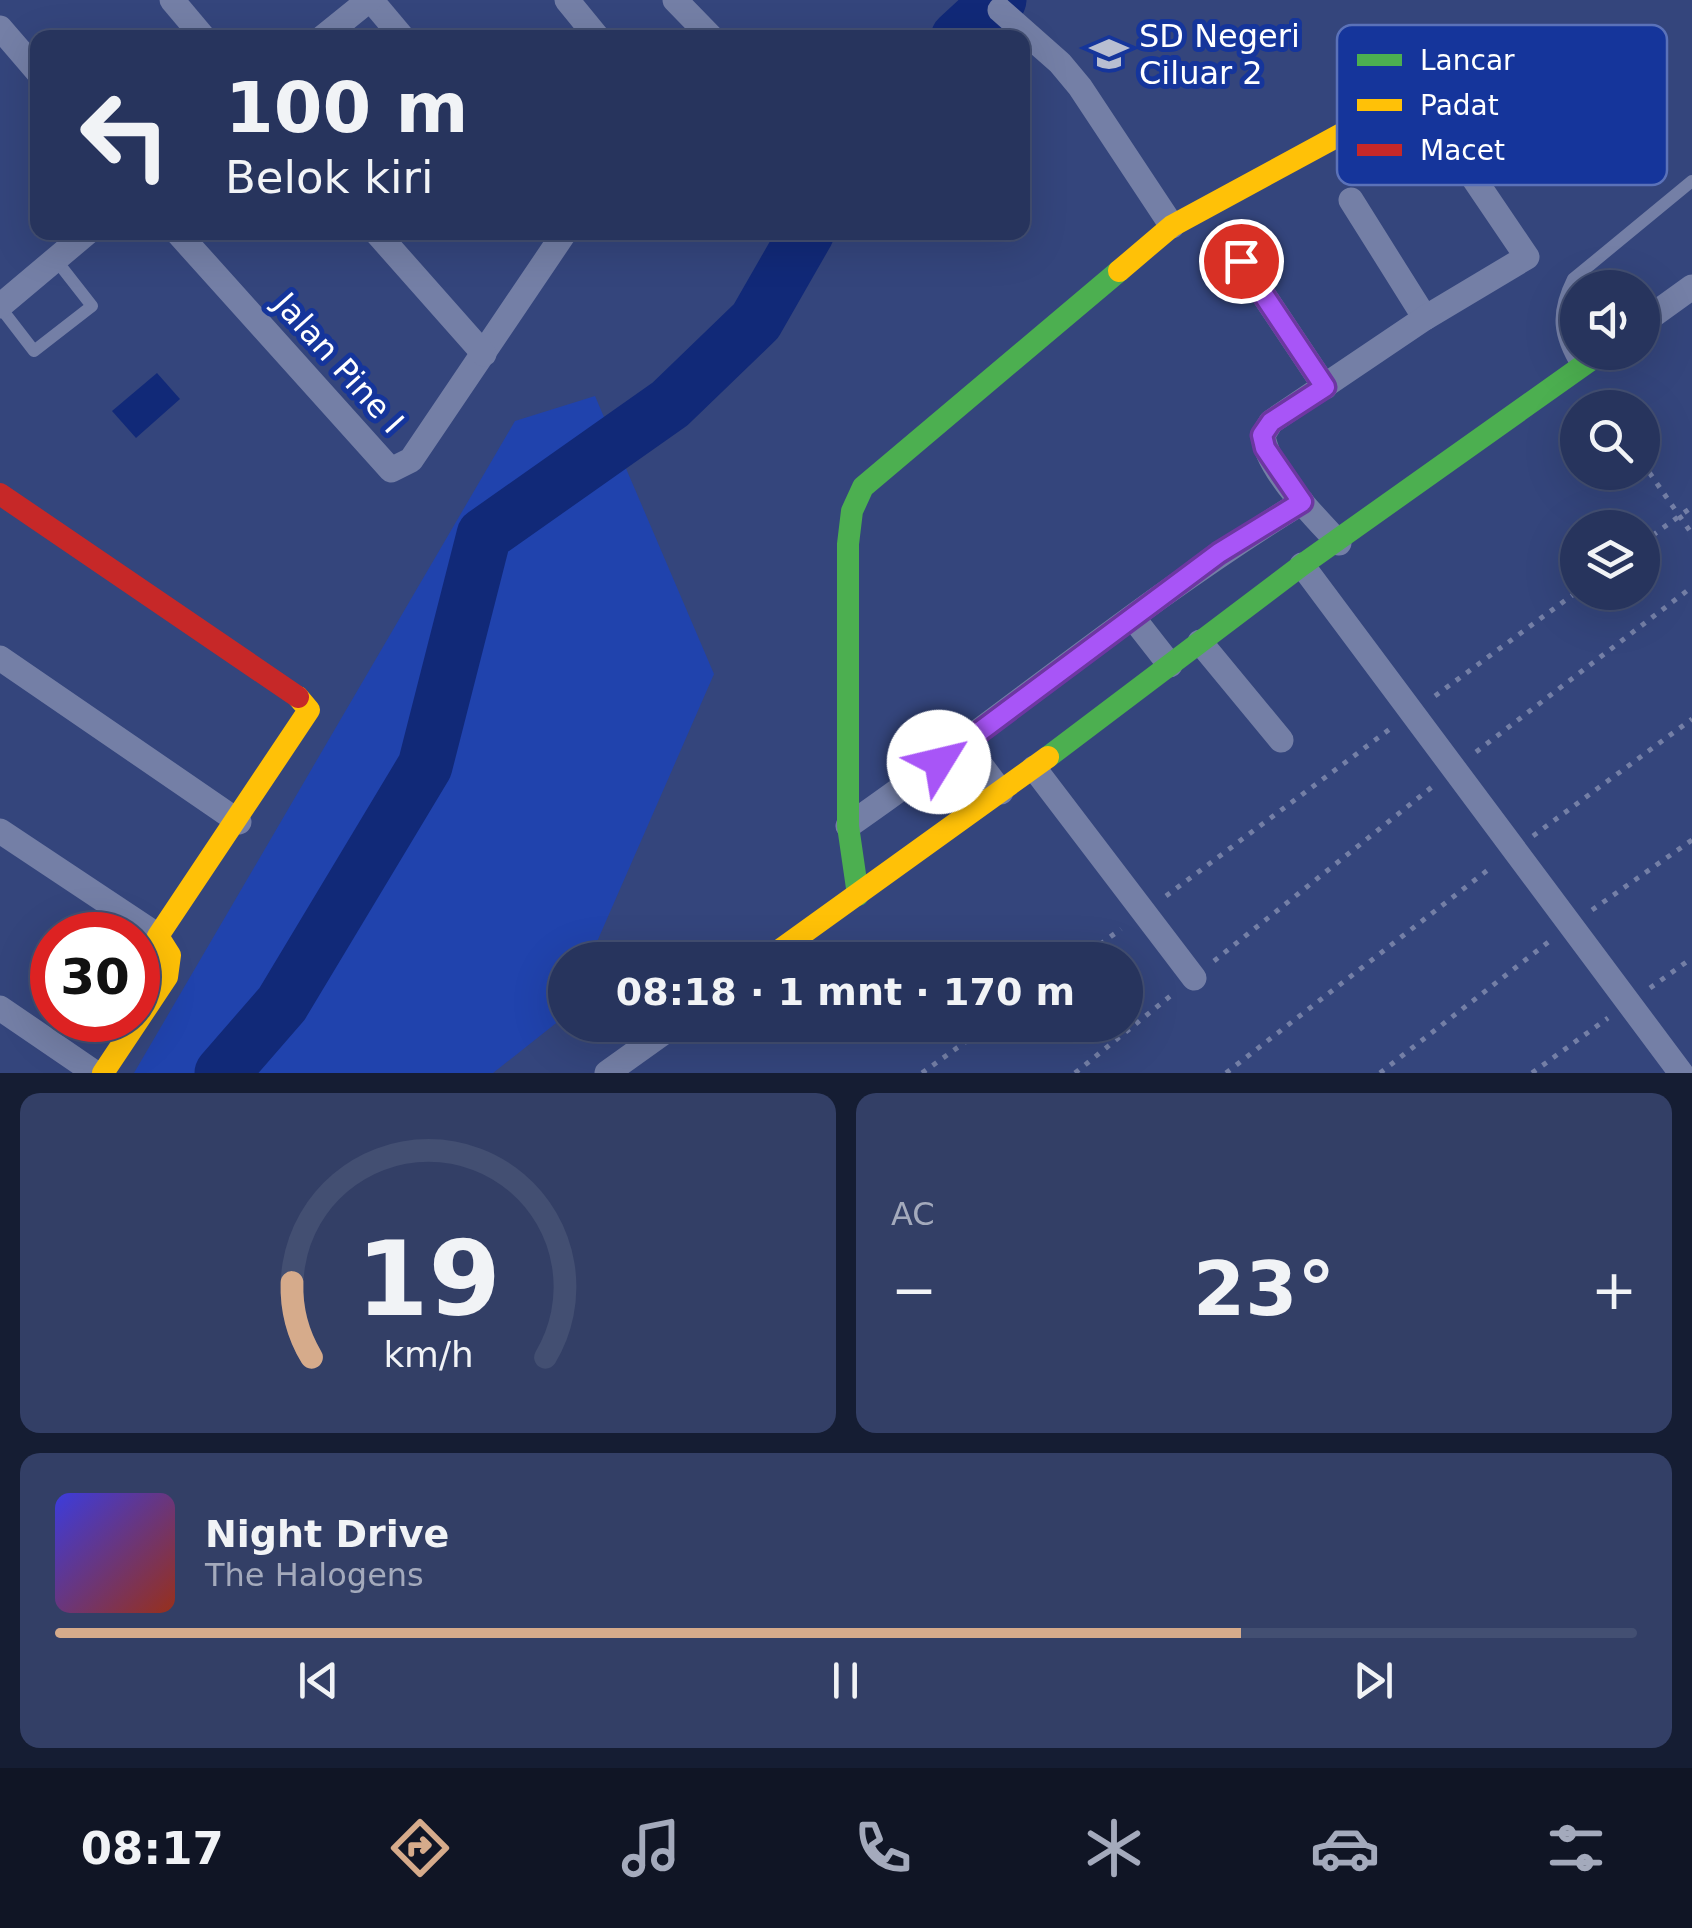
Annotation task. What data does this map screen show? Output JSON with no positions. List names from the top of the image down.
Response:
{
  "streets": {
    "street": ["Jalan Pine I"]
  },
  "places": {
    "school or university": ["SD Negeri Ciluar 2"]
  },
  "legend": ["Lancar", "Padat", "Macet"],
  "page": {
    "turn": ["100 m", "Belok kiri"],
    "limit": "30",
    "trip": "08:18 · 1 mnt · 170 m",
    "tile": "AC",
    "heat": ["−", "23°", "+"],
    "song": ["Night Drive", "The Halogens"],
    "tabs": "08:17",
    "gauge": ["19", "km/h"]
  }
}
